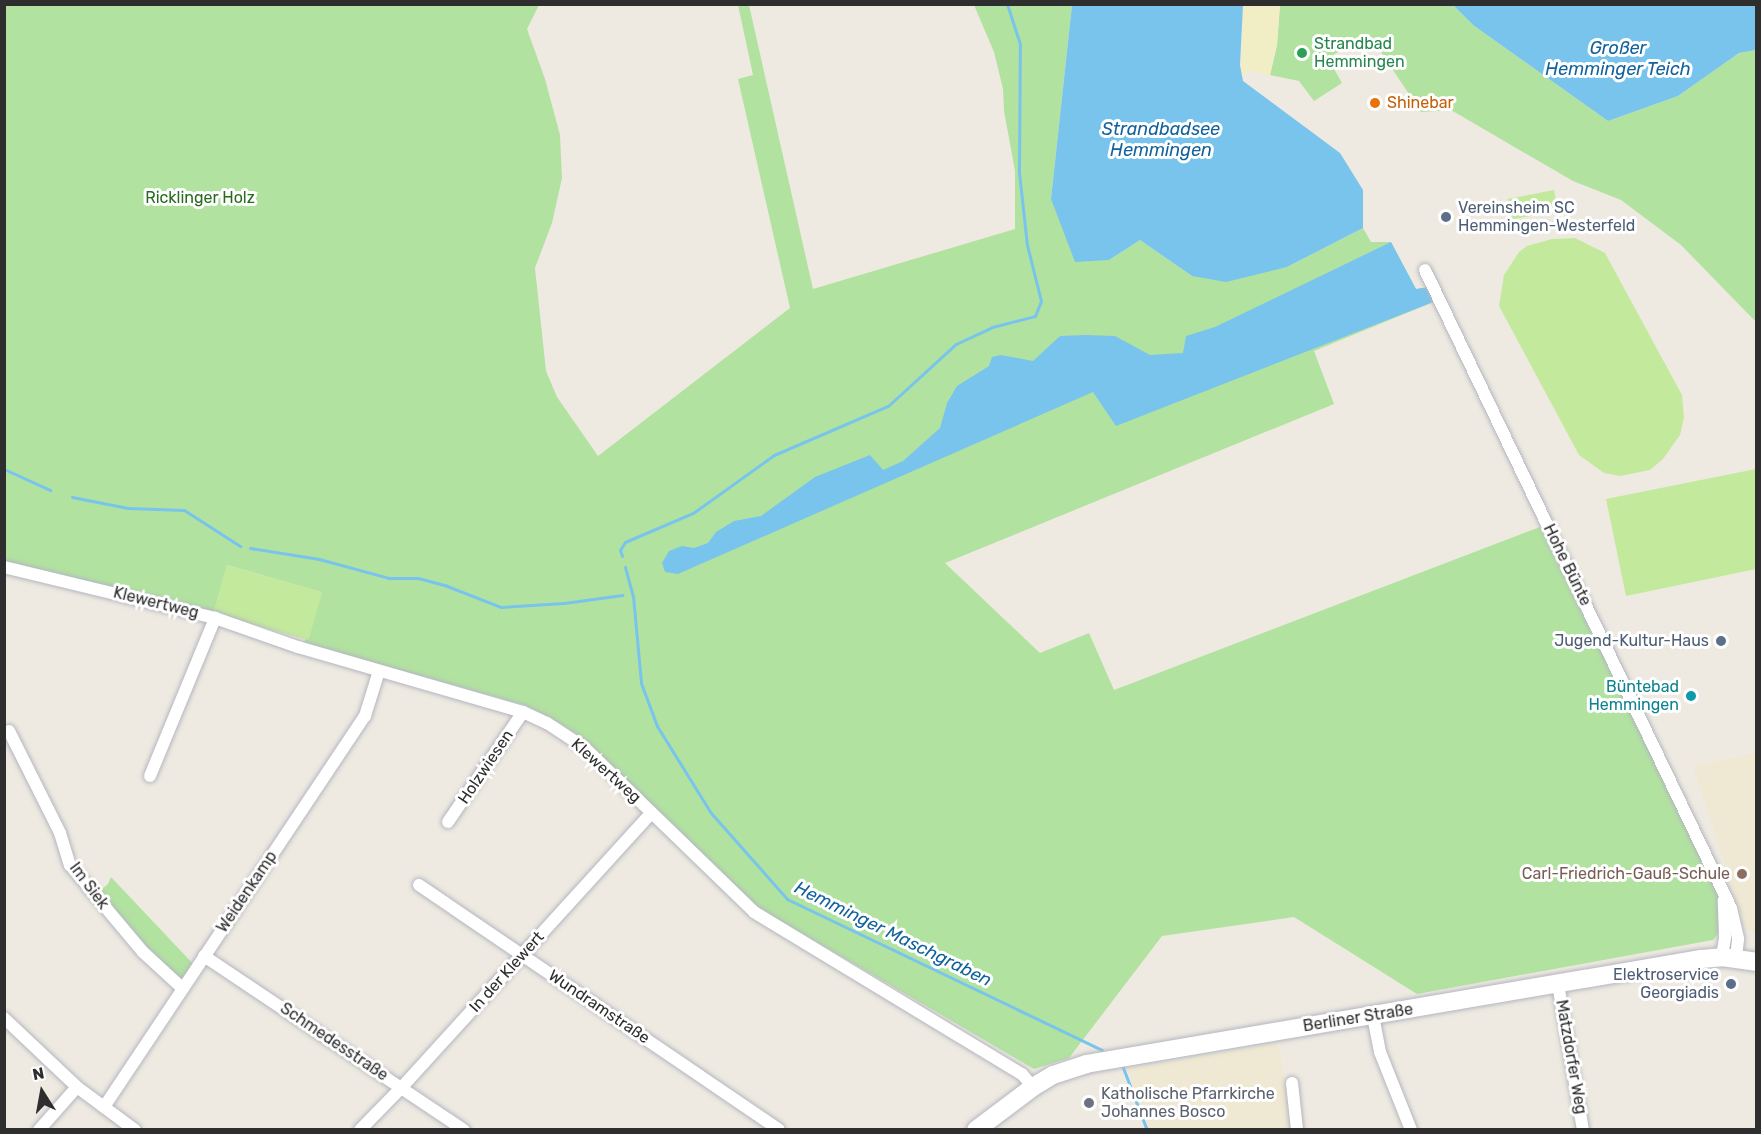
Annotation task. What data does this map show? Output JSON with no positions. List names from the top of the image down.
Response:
{
  "streets": {
    "street": [
      "Hohe Bünte",
      "Klewertweg",
      "Holzwiesen",
      "Im Siek",
      "Weidenkamp",
      "In der Klewert",
      "Wundramstraße",
      "Berliner Straße",
      "Schmedesstraße",
      "Matzdorfer Weg"
    ]
  },
  "crossings": [
    ["Hohe Bünte", "Berliner Straße"],
    ["Klewertweg", "Holzwiesen"],
    ["Klewertweg", "Weidenkamp"],
    ["Klewertweg", "In der Klewert"],
    ["Klewertweg", "Berliner Straße"],
    ["Im Siek", "Weidenkamp"],
    ["Weidenkamp", "Schmedesstraße"],
    ["In der Klewert", "Wundramstraße"],
    ["In der Klewert", "Schmedesstraße"],
    ["Berliner Straße", "Matzdorfer Weg"]
  ],
  "water": ["Großer Hemminger Teich", "Strandbadsee Hemmingen", "Hemminger Maschgraben"],
  "parks": ["Ricklinger Holz"],
  "places": [
    "Strandbad Hemmingen",
    "Shinebar",
    "Vereinsheim SC Hemmingen-Westerfeld",
    "Jugend-Kultur-Haus",
    "Büntebad Hemmingen",
    "Carl-Friedrich-Gauß-Schule",
    "Elektroservice Georgiadis",
    "Katholische Pfarrkirche Johannes Bosco"
  ],
  "north": "top"
}
